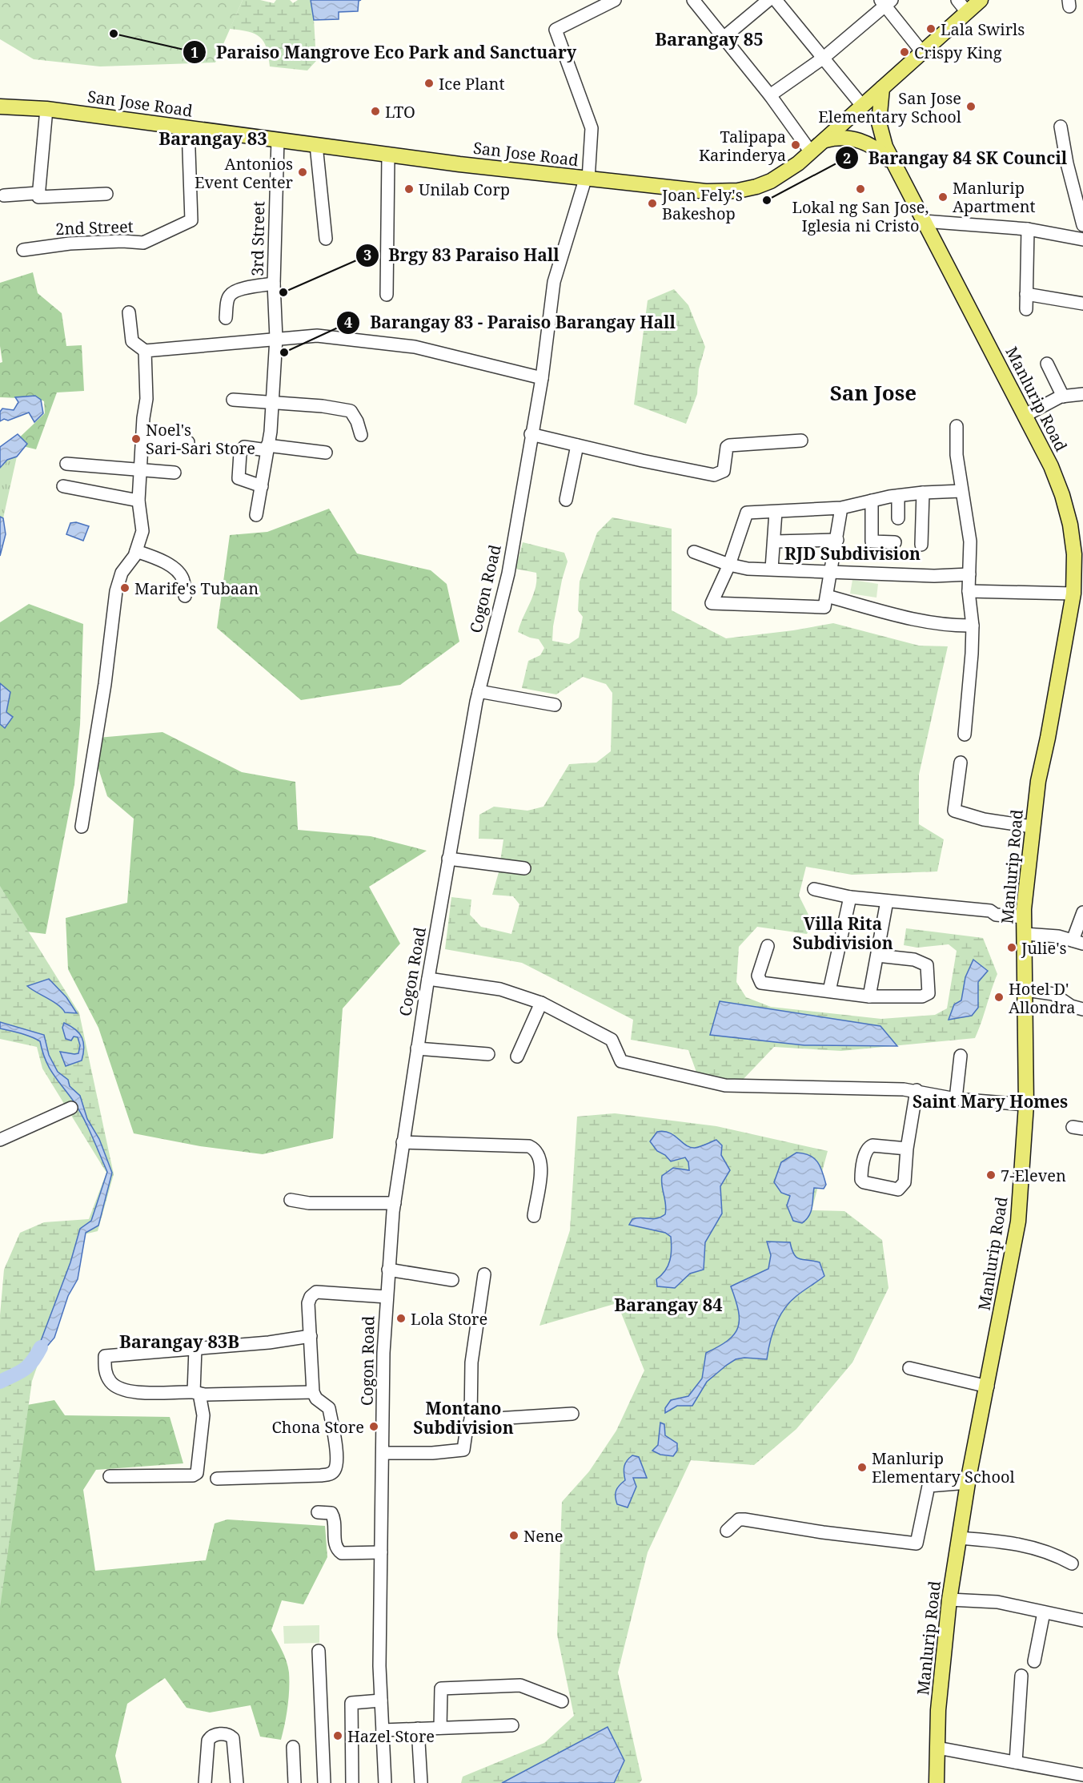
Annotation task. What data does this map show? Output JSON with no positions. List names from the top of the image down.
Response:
{
  "streets": {
    "main road": ["San Jose Road", "Manlurip Road"],
    "street": ["2nd Street", "3rd Street", "Cogon Road"]
  },
  "crossings": [
    ["San Jose Road", "2nd Street"],
    ["San Jose Road", "3rd Street"],
    ["San Jose Road", "Manlurip Road"],
    ["San Jose Road", "Cogon Road"]
  ],
  "districts": [
    "Barangay 85",
    "Barangay 83",
    "San Jose",
    "RJD Subdivision",
    "Villa Rita Subdivision",
    "Saint Mary Homes",
    "Barangay 84",
    "Barangay 83B",
    "Montano Subdivision"
  ],
  "places": [
    "Lala Swirls",
    "Paraiso Mangrove Eco Park and Sanctuary",
    "Crispy King",
    "Ice Plant",
    "San Jose Elementary School",
    "LTO",
    "Talipapa Karinderya",
    "Antonios Event Center",
    "Unilab Corp",
    "Lokal ng San Jose, Iglesia ni Cristo",
    "Manlurip Apartment",
    "Barangay 84 SK Council",
    "Joan Fely's Bakeshop",
    "Brgy 83 Paraiso Hall",
    "Barangay 83 - Paraiso Barangay Hall",
    "Noel's Sari-Sari Store",
    "Marife's Tubaan",
    "Julie's",
    "Hotel D' Allondra",
    "7-Eleven",
    "Lola Store",
    "Chona Store",
    "Manlurip Elementary School",
    "Nene",
    "Hazel Store"
  ]
}
